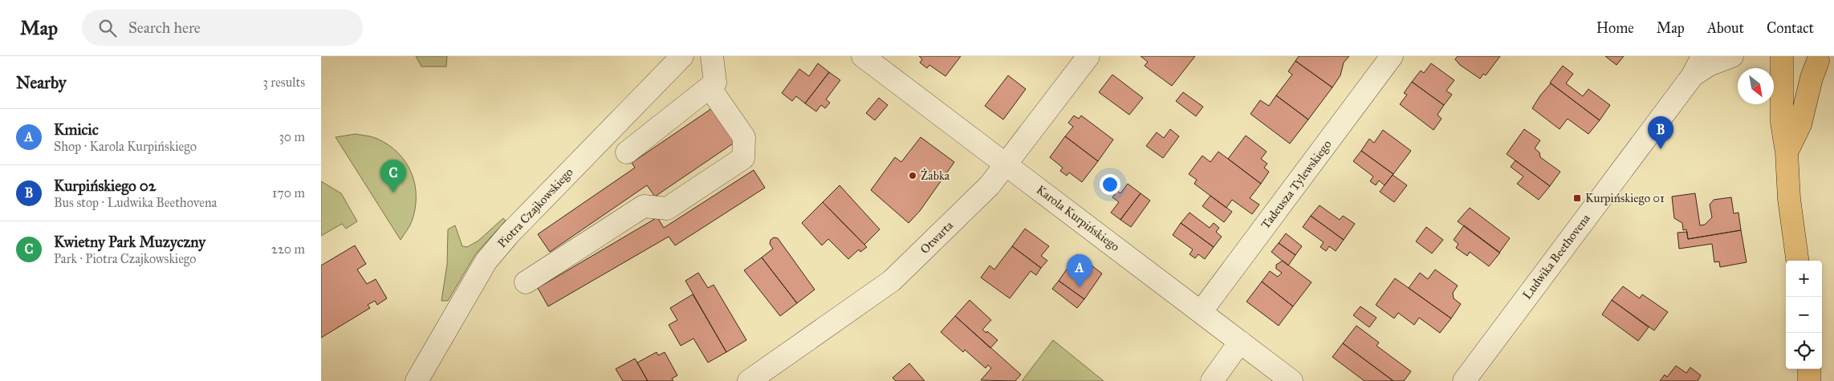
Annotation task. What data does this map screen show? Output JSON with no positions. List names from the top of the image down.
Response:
{
  "streets": {
    "street": [
      "Tadeusza Tylewskiego",
      "Piotra Czajkowskiego",
      "Karola Kurpińskiego",
      "Otwarta",
      "Ludwika Beethovena"
    ]
  },
  "crossings": [
    ["Tadeusza Tylewskiego", "Karola Kurpińskiego"],
    ["Karola Kurpińskiego", "Otwarta"]
  ],
  "places": {
    "other": ["Żabka"],
    "transit": ["Kurpińskiego 01"]
  },
  "north": "bottom right",
  "page": {
    "header": "Map",
    "search": "Search here",
    "nav": [
      "Home",
      "Map",
      "About",
      "Contact"
    ],
    "heading": ["Nearby", "3 results"],
    "list": [
      {
        "mark": "A",
        "name": "Kmicic",
        "note": "Shop · Karola Kurpińskiego",
        "value": "30 m"
      },
      {
        "mark": "B",
        "name": "Kurpińskiego 02",
        "note": "Bus stop · Ludwika Beethovena",
        "value": "170 m"
      },
      {
        "mark": "C",
        "name": "Kwietny Park Muzyczny",
        "note": "Park · Piotra Czajkowskiego",
        "value": "220 m"
      }
    ],
    "pins": ["B", "C", "A"],
    "map_buttons": ["+", "−"]
  }
}
